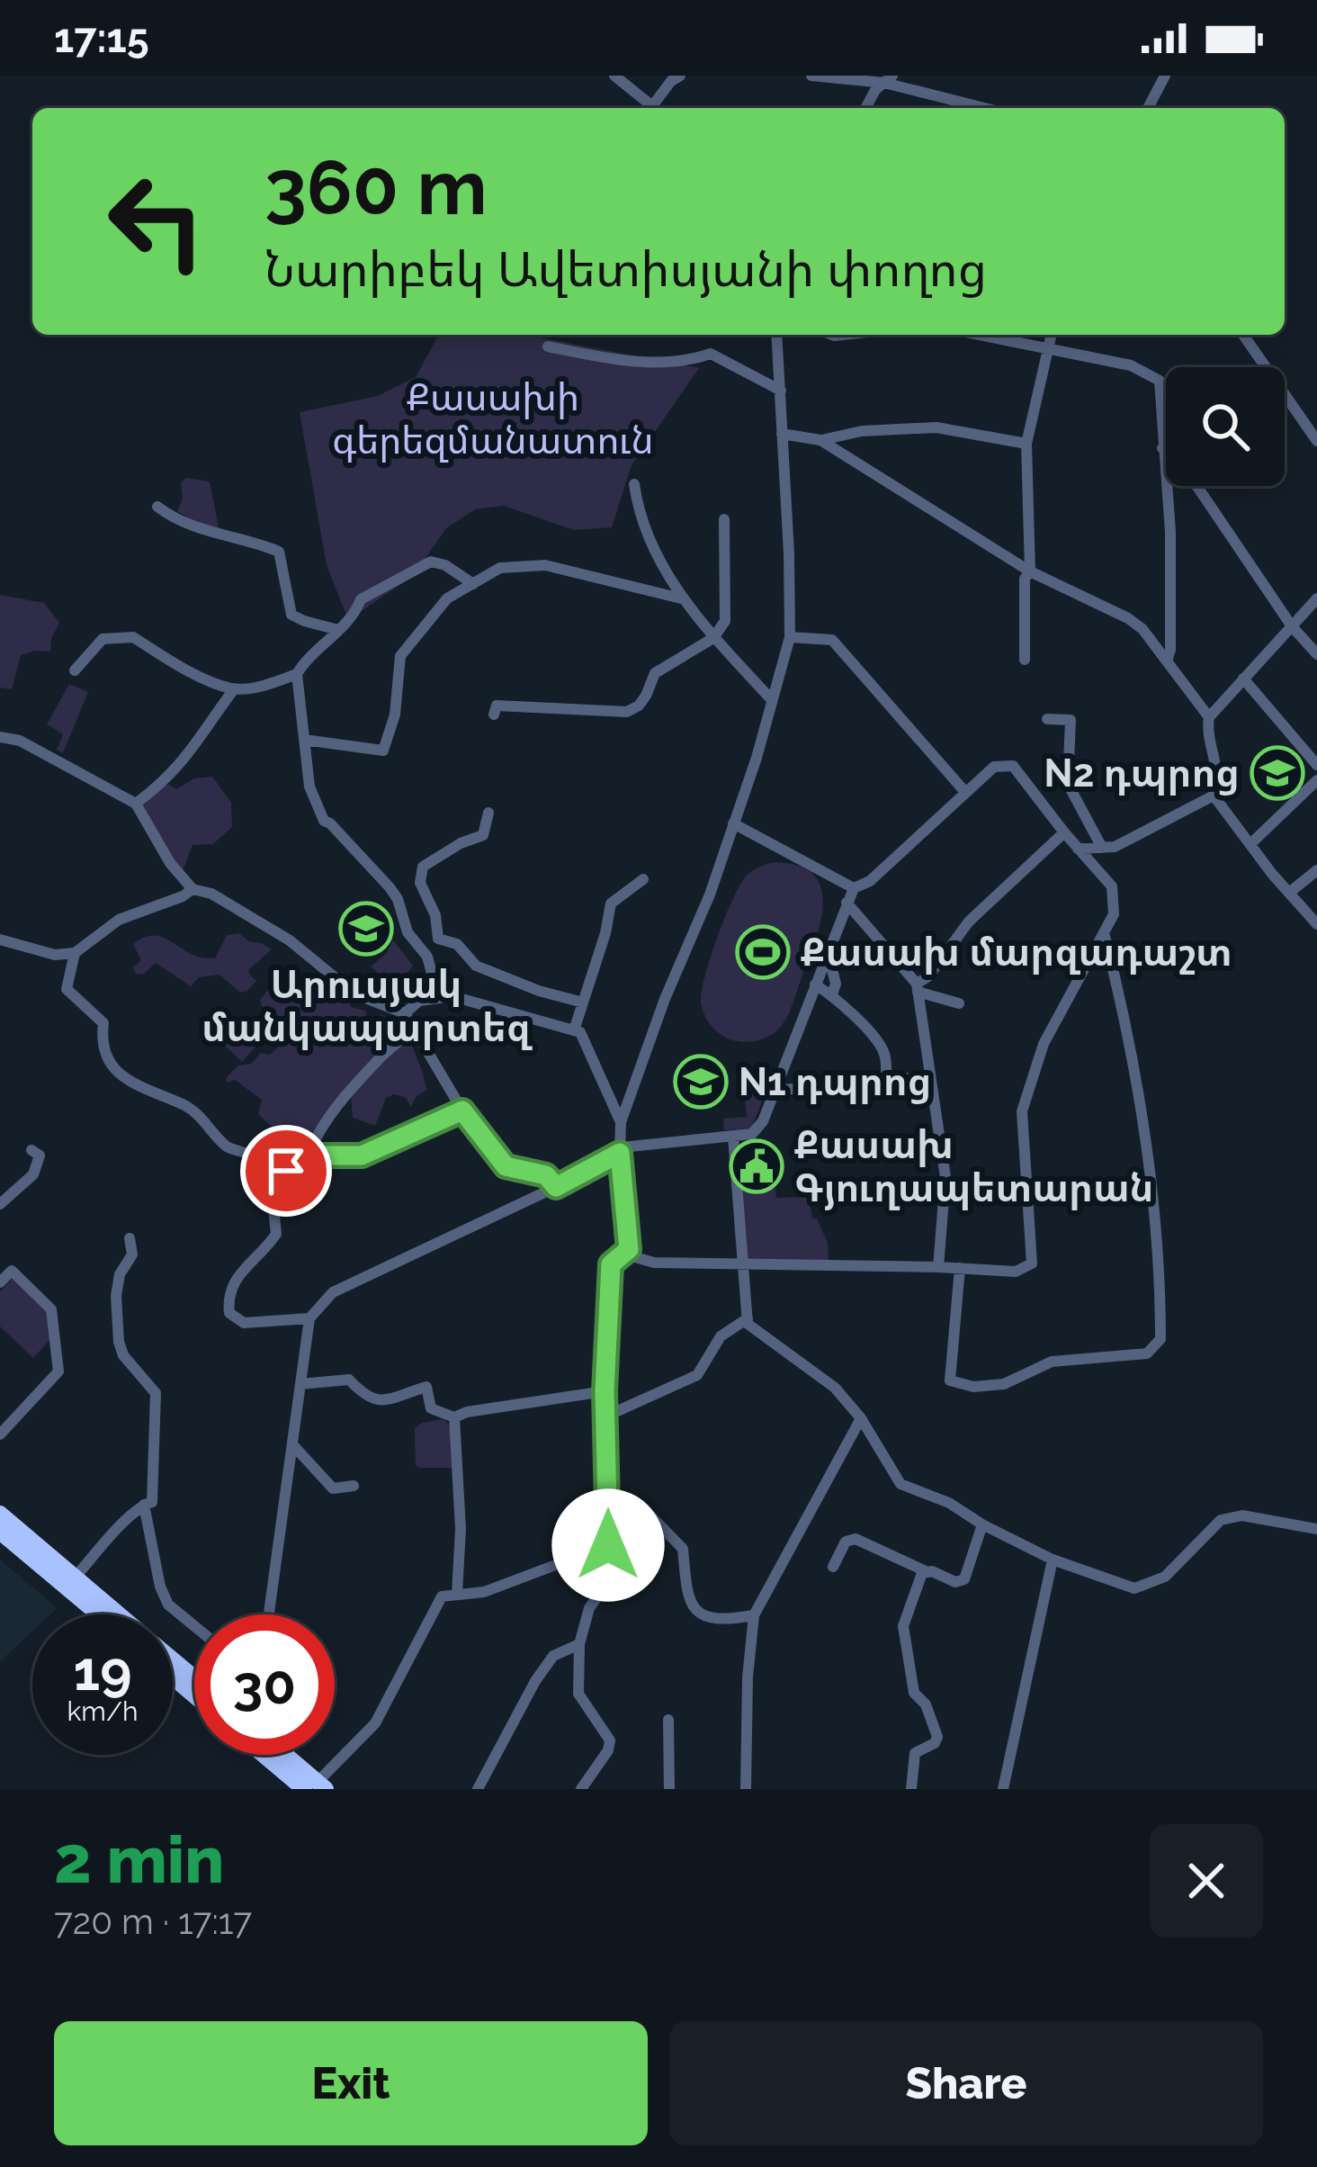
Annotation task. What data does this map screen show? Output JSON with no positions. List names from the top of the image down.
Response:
{
  "parks": ["Քասախի գերեզմանատուն"],
  "places": {
    "school or university": ["N2 դպրոց", "Արուսյակ մանկապարտեզ", "N1 դպրոց"],
    "sports": ["Քասախ մարզադաշտ"],
    "public building": ["Քասախ Գյուղապետարան"]
  },
  "page": {
    "status": "17:15",
    "turn": ["360 m", "Նարիբեկ Ավետիսյանի փողոց"],
    "speed": "19 km/h",
    "limit": "30",
    "heading": ["2 min", "720 m · 17:17"],
    "buttons": ["Exit", "Share"]
  }
}
